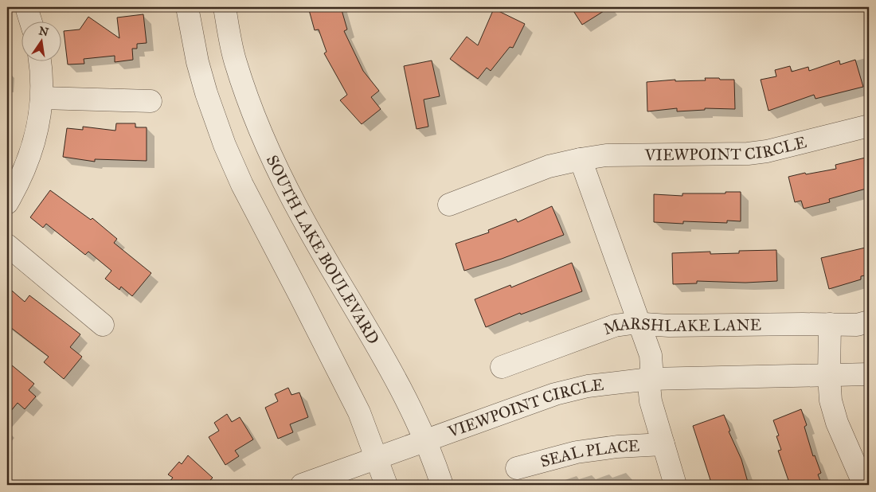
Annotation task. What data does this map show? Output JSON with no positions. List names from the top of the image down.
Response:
{
  "streets": {
    "street": [
      "VIEWPOINT CIRCLE",
      "SOUTH LAKE BOULEVARD",
      "MARSHLAKE LANE",
      "SEAL PLACE"
    ]
  },
  "crossings": [
    ["VIEWPOINT CIRCLE", "SOUTH LAKE BOULEVARD"]
  ],
  "north": "top"
}
